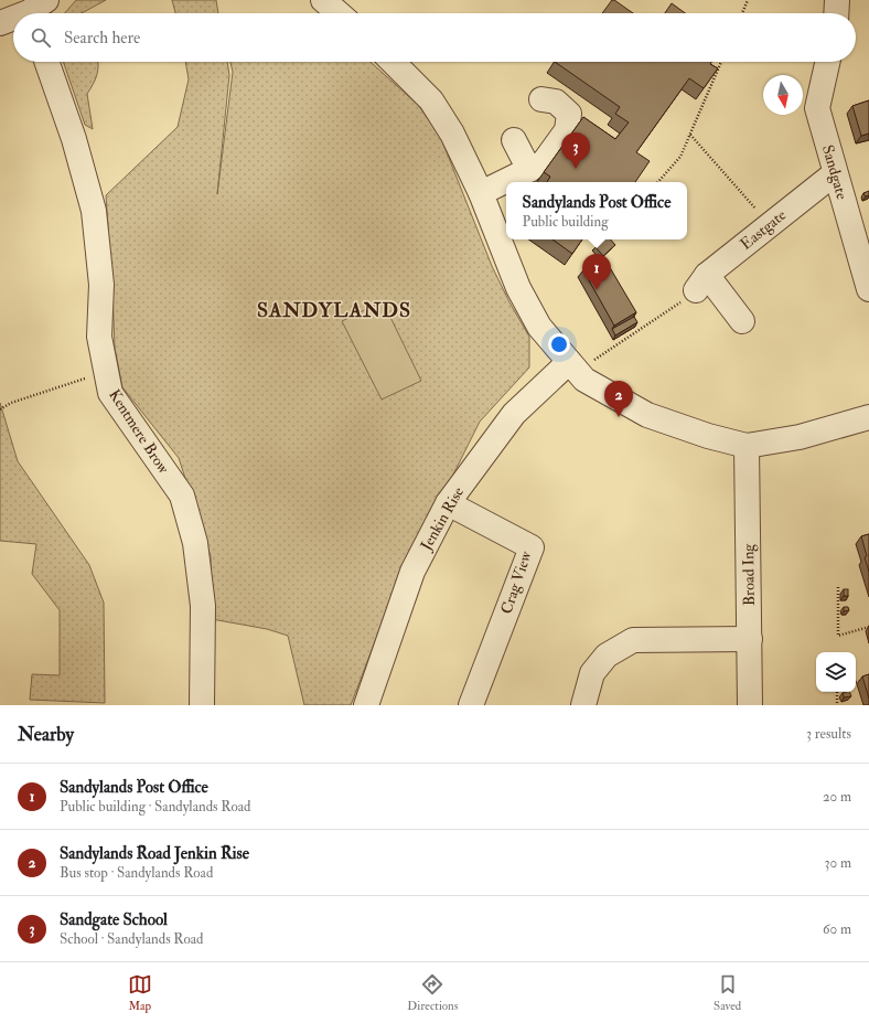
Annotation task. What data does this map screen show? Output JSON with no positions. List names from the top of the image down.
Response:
{
  "streets": {
    "street": [
      "Sandgate",
      "Eastgate",
      "Kentmere Brow",
      "Jenkin Rise",
      "Broad Ing",
      "Crag View"
    ]
  },
  "crossings": [
    ["Sandgate", "Eastgate"],
    ["Jenkin Rise", "Crag View"]
  ],
  "districts": ["SANDYLANDS"],
  "north": "bottom",
  "page": {
    "search": "Search here",
    "pins": ["3", "1", "2"],
    "popup": ["Sandylands Post Office", "Public building"],
    "heading": ["Nearby", "3 results"],
    "list": [
      {
        "mark": "1",
        "name": "Sandylands Post Office",
        "note": "Public building · Sandylands Road",
        "value": "20 m"
      },
      {
        "mark": "2",
        "name": "Sandylands Road Jenkin Rise",
        "note": "Bus stop · Sandylands Road",
        "value": "30 m"
      },
      {
        "mark": "3",
        "name": "Sandgate School",
        "note": "School · Sandylands Road",
        "value": "60 m"
      }
    ],
    "nav": ["Map", "Directions", "Saved"]
  }
}
